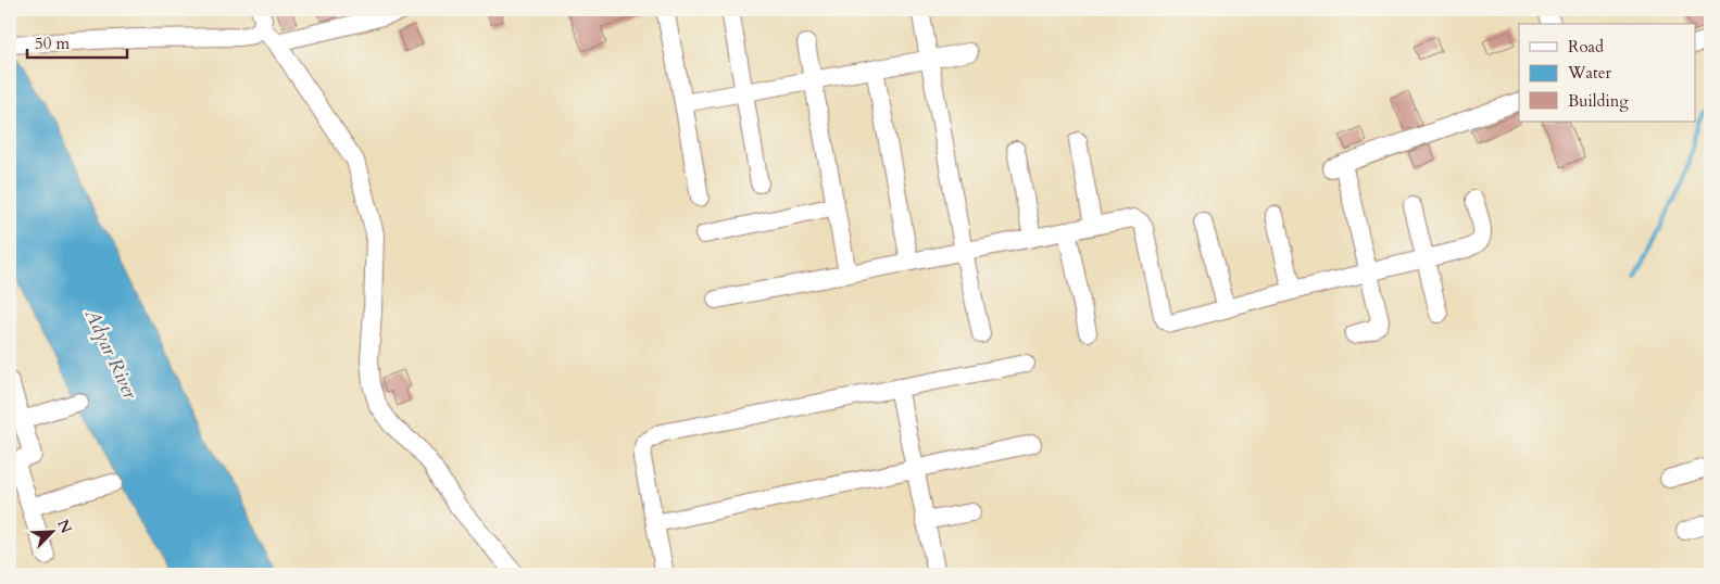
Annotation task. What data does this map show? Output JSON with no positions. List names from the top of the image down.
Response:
{
  "water": ["Adyar River"],
  "legend": ["Road", "Water", "Building"],
  "scale_bar": "50 m",
  "north": "top right"
}
